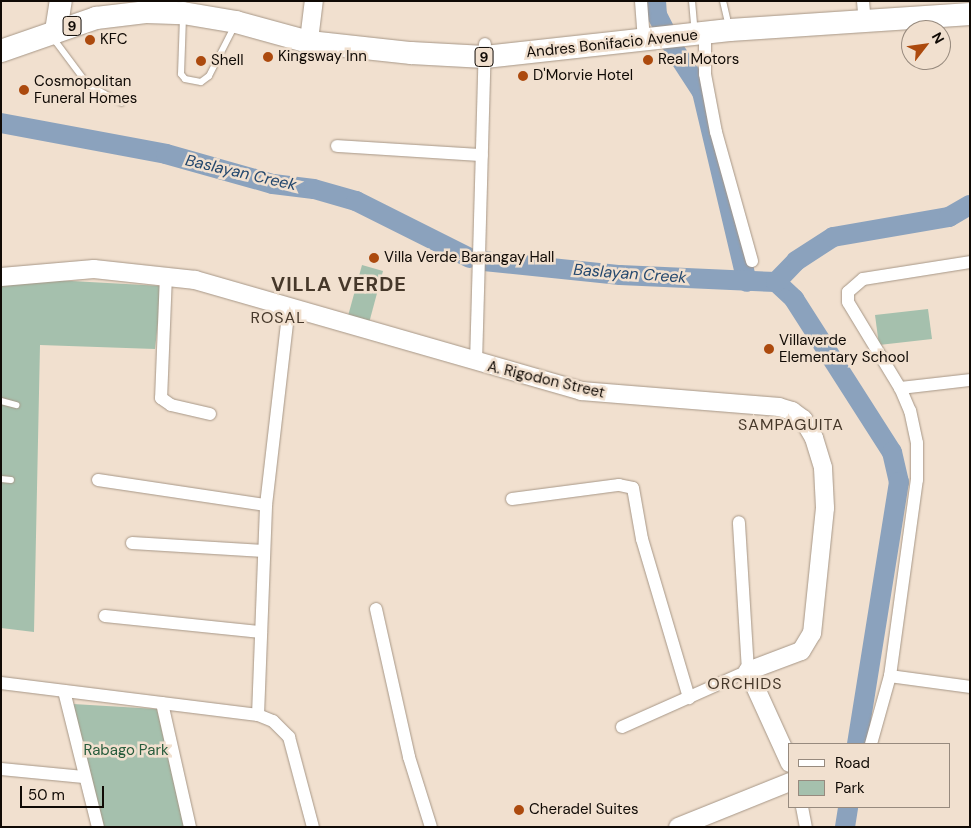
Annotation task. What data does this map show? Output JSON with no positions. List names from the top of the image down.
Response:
{
  "streets": {
    "highway": ["9", "Andres Bonifacio Avenue"],
    "street": ["A. Rigodon Street"]
  },
  "crossings": [
    ["9", "Andres Bonifacio Avenue"]
  ],
  "districts": [
    "VILLA VERDE",
    "ROSAL",
    "SAMPAGUITA",
    "ORCHIDS"
  ],
  "water": ["Baslayan Creek"],
  "parks": ["Rabago Park"],
  "places": [
    "KFC",
    "Kingsway Inn",
    "Real Motors",
    "Shell",
    "D'Morvie Hotel",
    "Cosmopolitan Funeral Homes",
    "Villa Verde Barangay Hall",
    "Villaverde Elementary School",
    "Cheradel Suites"
  ],
  "legend": ["Road", "Park"],
  "scale_bar": "50 m",
  "north": "top right"
}
